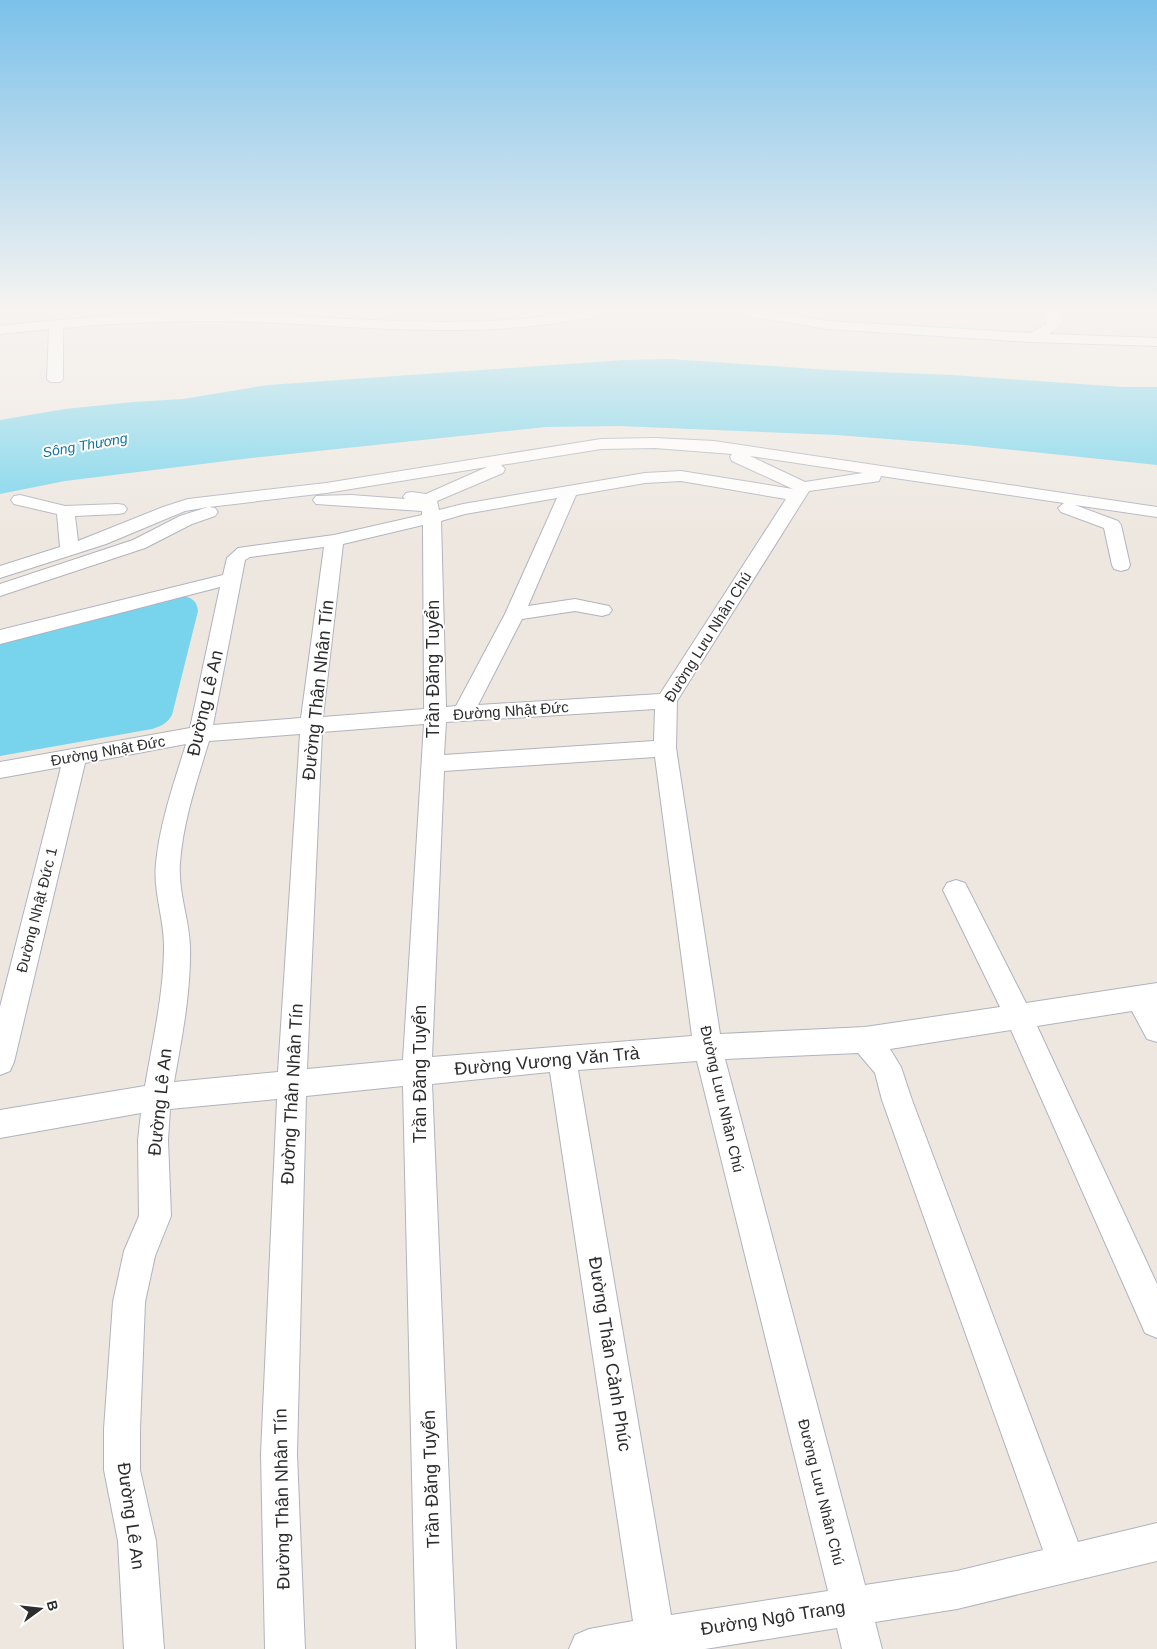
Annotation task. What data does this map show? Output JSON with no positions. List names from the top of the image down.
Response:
{
  "streets": {
    "street": [
      "Đường Lưu Nhân Chú",
      "Trần Đăng Tuyển",
      "Đường Thân Nhân Tín",
      "Đường Lê An",
      "Đường Nhật Đức",
      "Đường Nhật Đức 1",
      "Đường Vương Văn Trà",
      "Đường Thân Cảnh Phúc",
      "Đường Ngô Trang"
    ]
  },
  "crossings": [
    ["Đường Lưu Nhân Chú", "Đường Nhật Đức"],
    ["Đường Lưu Nhân Chú", "Đường Vương Văn Trà"],
    ["Đường Lưu Nhân Chú", "Đường Ngô Trang"],
    ["Trần Đăng Tuyển", "Đường Nhật Đức"],
    ["Trần Đăng Tuyển", "Đường Vương Văn Trà"],
    ["Đường Thân Nhân Tín", "Đường Nhật Đức"],
    ["Đường Thân Nhân Tín", "Đường Vương Văn Trà"],
    ["Đường Lê An", "Đường Nhật Đức"],
    ["Đường Lê An", "Đường Vương Văn Trà"],
    ["Đường Nhật Đức", "Đường Nhật Đức 1"],
    ["Đường Vương Văn Trà", "Đường Thân Cảnh Phúc"],
    ["Đường Thân Cảnh Phúc", "Đường Ngô Trang"]
  ],
  "water": ["Sông Thương"],
  "north": "right"
}
